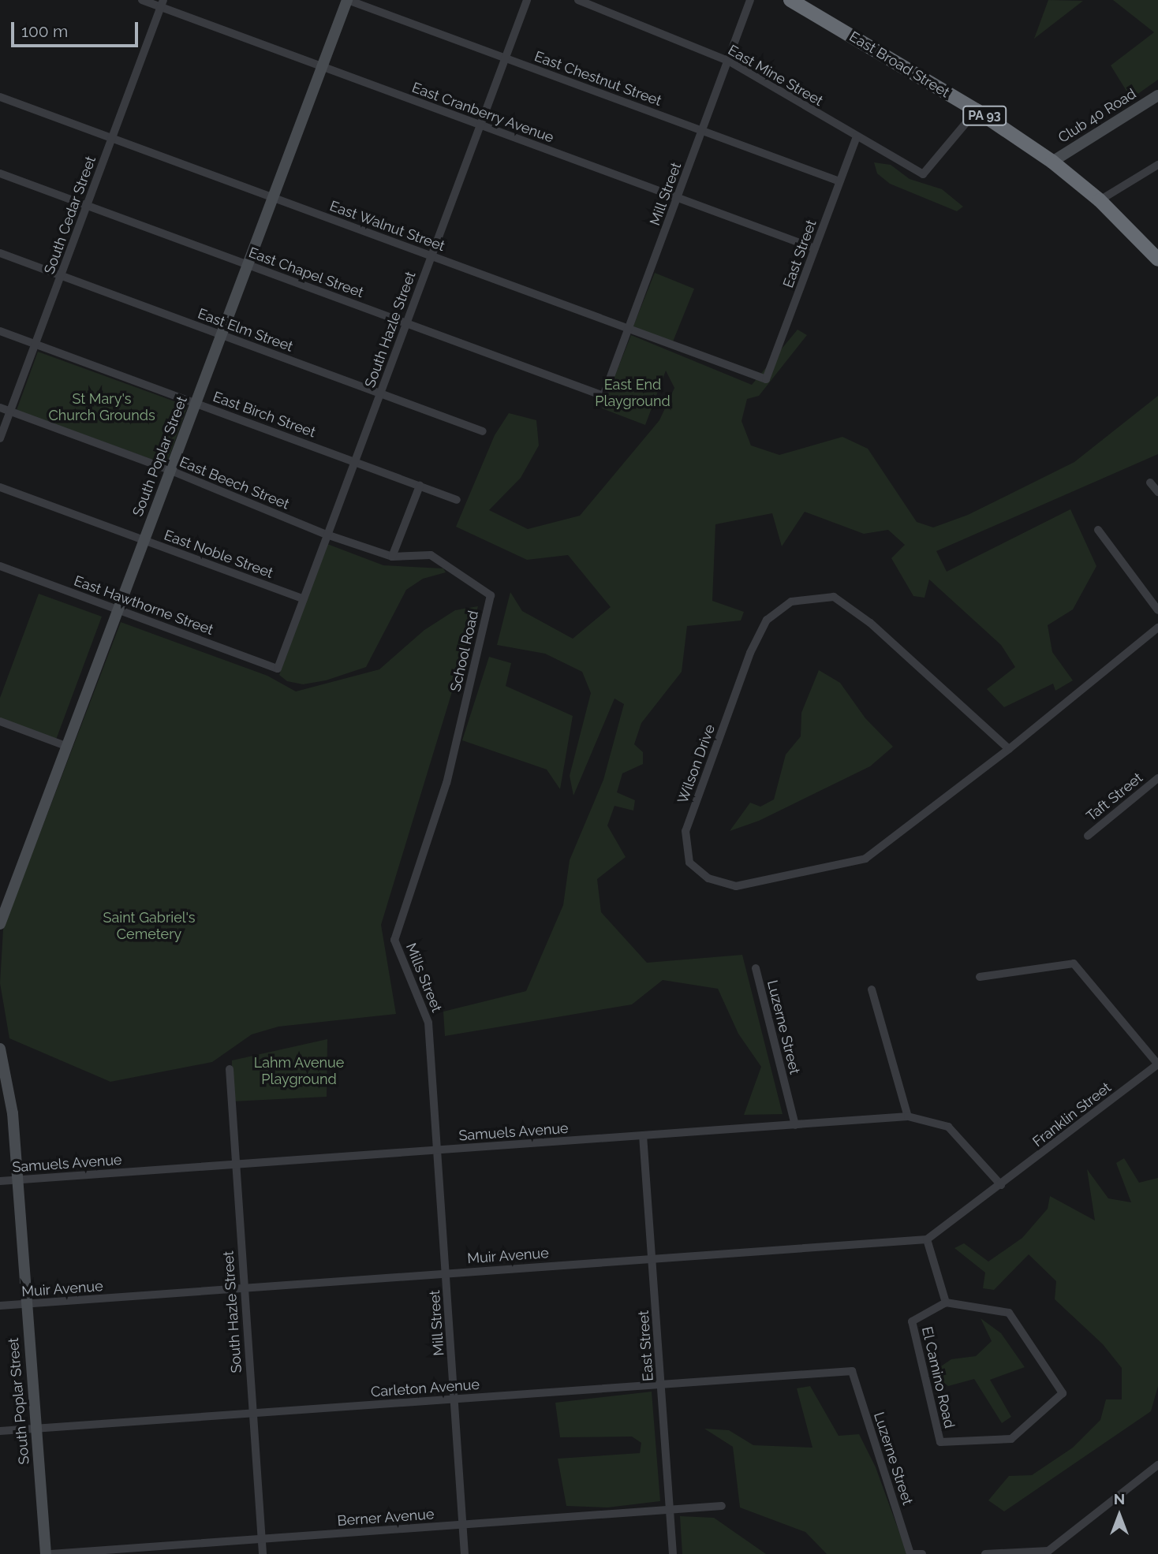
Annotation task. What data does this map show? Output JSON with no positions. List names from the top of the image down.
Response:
{
  "streets": {
    "highway": ["East Broad Street", "PA 93"],
    "main road": ["Club 40 Road", "South Poplar Street"],
    "street": [
      "East Mine Street",
      "East Chestnut Street",
      "East Cranberry Avenue",
      "Mill Street",
      "South Cedar Street",
      "East Walnut Street",
      "East Street",
      "East Chapel Street",
      "South Hazle Street",
      "East Elm Street",
      "East Birch Street",
      "East Beech Street",
      "East Noble Street",
      "East Hawthorne Street",
      "School Road",
      "Wilson Drive",
      "Taft Street",
      "Mills Street",
      "Luzerne Street",
      "Franklin Street",
      "Samuels Avenue",
      "Muir Avenue",
      "El Camino Road",
      "Carleton Avenue",
      "Berner Avenue"
    ]
  },
  "crossings": [
    ["East Broad Street", "East Mine Street"],
    ["East Broad Street", "Club 40 Road"],
    ["East Mine Street", "Mill Street"],
    ["East Mine Street", "East Street"],
    ["East Chestnut Street", "Mill Street"],
    ["East Chestnut Street", "East Street"],
    ["East Chestnut Street", "South Hazle Street"],
    ["East Chestnut Street", "South Poplar Street"],
    ["East Cranberry Avenue", "Mill Street"],
    ["East Cranberry Avenue", "South Cedar Street"],
    ["East Cranberry Avenue", "East Street"],
    ["East Cranberry Avenue", "South Hazle Street"],
    ["East Cranberry Avenue", "South Poplar Street"],
    ["Mill Street", "East Walnut Street"],
    ["Mill Street", "East Chapel Street"],
    ["Mill Street", "Mills Street"],
    ["Mill Street", "Samuels Avenue"],
    ["Mill Street", "Muir Avenue"],
    ["Mill Street", "Carleton Avenue"],
    ["Mill Street", "Berner Avenue"],
    ["South Cedar Street", "East Walnut Street"],
    ["South Cedar Street", "East Chapel Street"],
    ["South Cedar Street", "East Elm Street"],
    ["South Cedar Street", "East Birch Street"],
    ["South Cedar Street", "East Beech Street"],
    ["East Walnut Street", "East Street"],
    ["East Walnut Street", "South Hazle Street"],
    ["East Walnut Street", "South Poplar Street"],
    ["East Street", "Samuels Avenue"],
    ["East Street", "Muir Avenue"],
    ["East Street", "Carleton Avenue"],
    ["East Street", "Berner Avenue"],
    ["East Chapel Street", "South Hazle Street"],
    ["East Chapel Street", "South Poplar Street"],
    ["South Hazle Street", "East Elm Street"],
    ["South Hazle Street", "East Birch Street"],
    ["South Hazle Street", "East Beech Street"],
    ["South Hazle Street", "East Noble Street"],
    ["South Hazle Street", "East Hawthorne Street"],
    ["South Hazle Street", "Samuels Avenue"],
    ["South Hazle Street", "Muir Avenue"],
    ["South Hazle Street", "Carleton Avenue"],
    ["South Hazle Street", "Berner Avenue"],
    ["East Elm Street", "South Poplar Street"],
    ["East Birch Street", "South Poplar Street"],
    ["South Poplar Street", "East Beech Street"],
    ["South Poplar Street", "East Noble Street"],
    ["South Poplar Street", "East Hawthorne Street"],
    ["South Poplar Street", "Samuels Avenue"],
    ["South Poplar Street", "Muir Avenue"],
    ["South Poplar Street", "Carleton Avenue"],
    ["East Beech Street", "School Road"],
    ["School Road", "Mills Street"],
    ["Luzerne Street", "Samuels Avenue"],
    ["Luzerne Street", "Carleton Avenue"],
    ["Franklin Street", "Samuels Avenue"]
  ],
  "parks": [
    "East End Playground",
    "St Mary's Church Grounds",
    "Saint Gabriel's Cemetery",
    "Lahm Avenue Playground"
  ],
  "scale_bar": "100 m",
  "north": "top"
}
